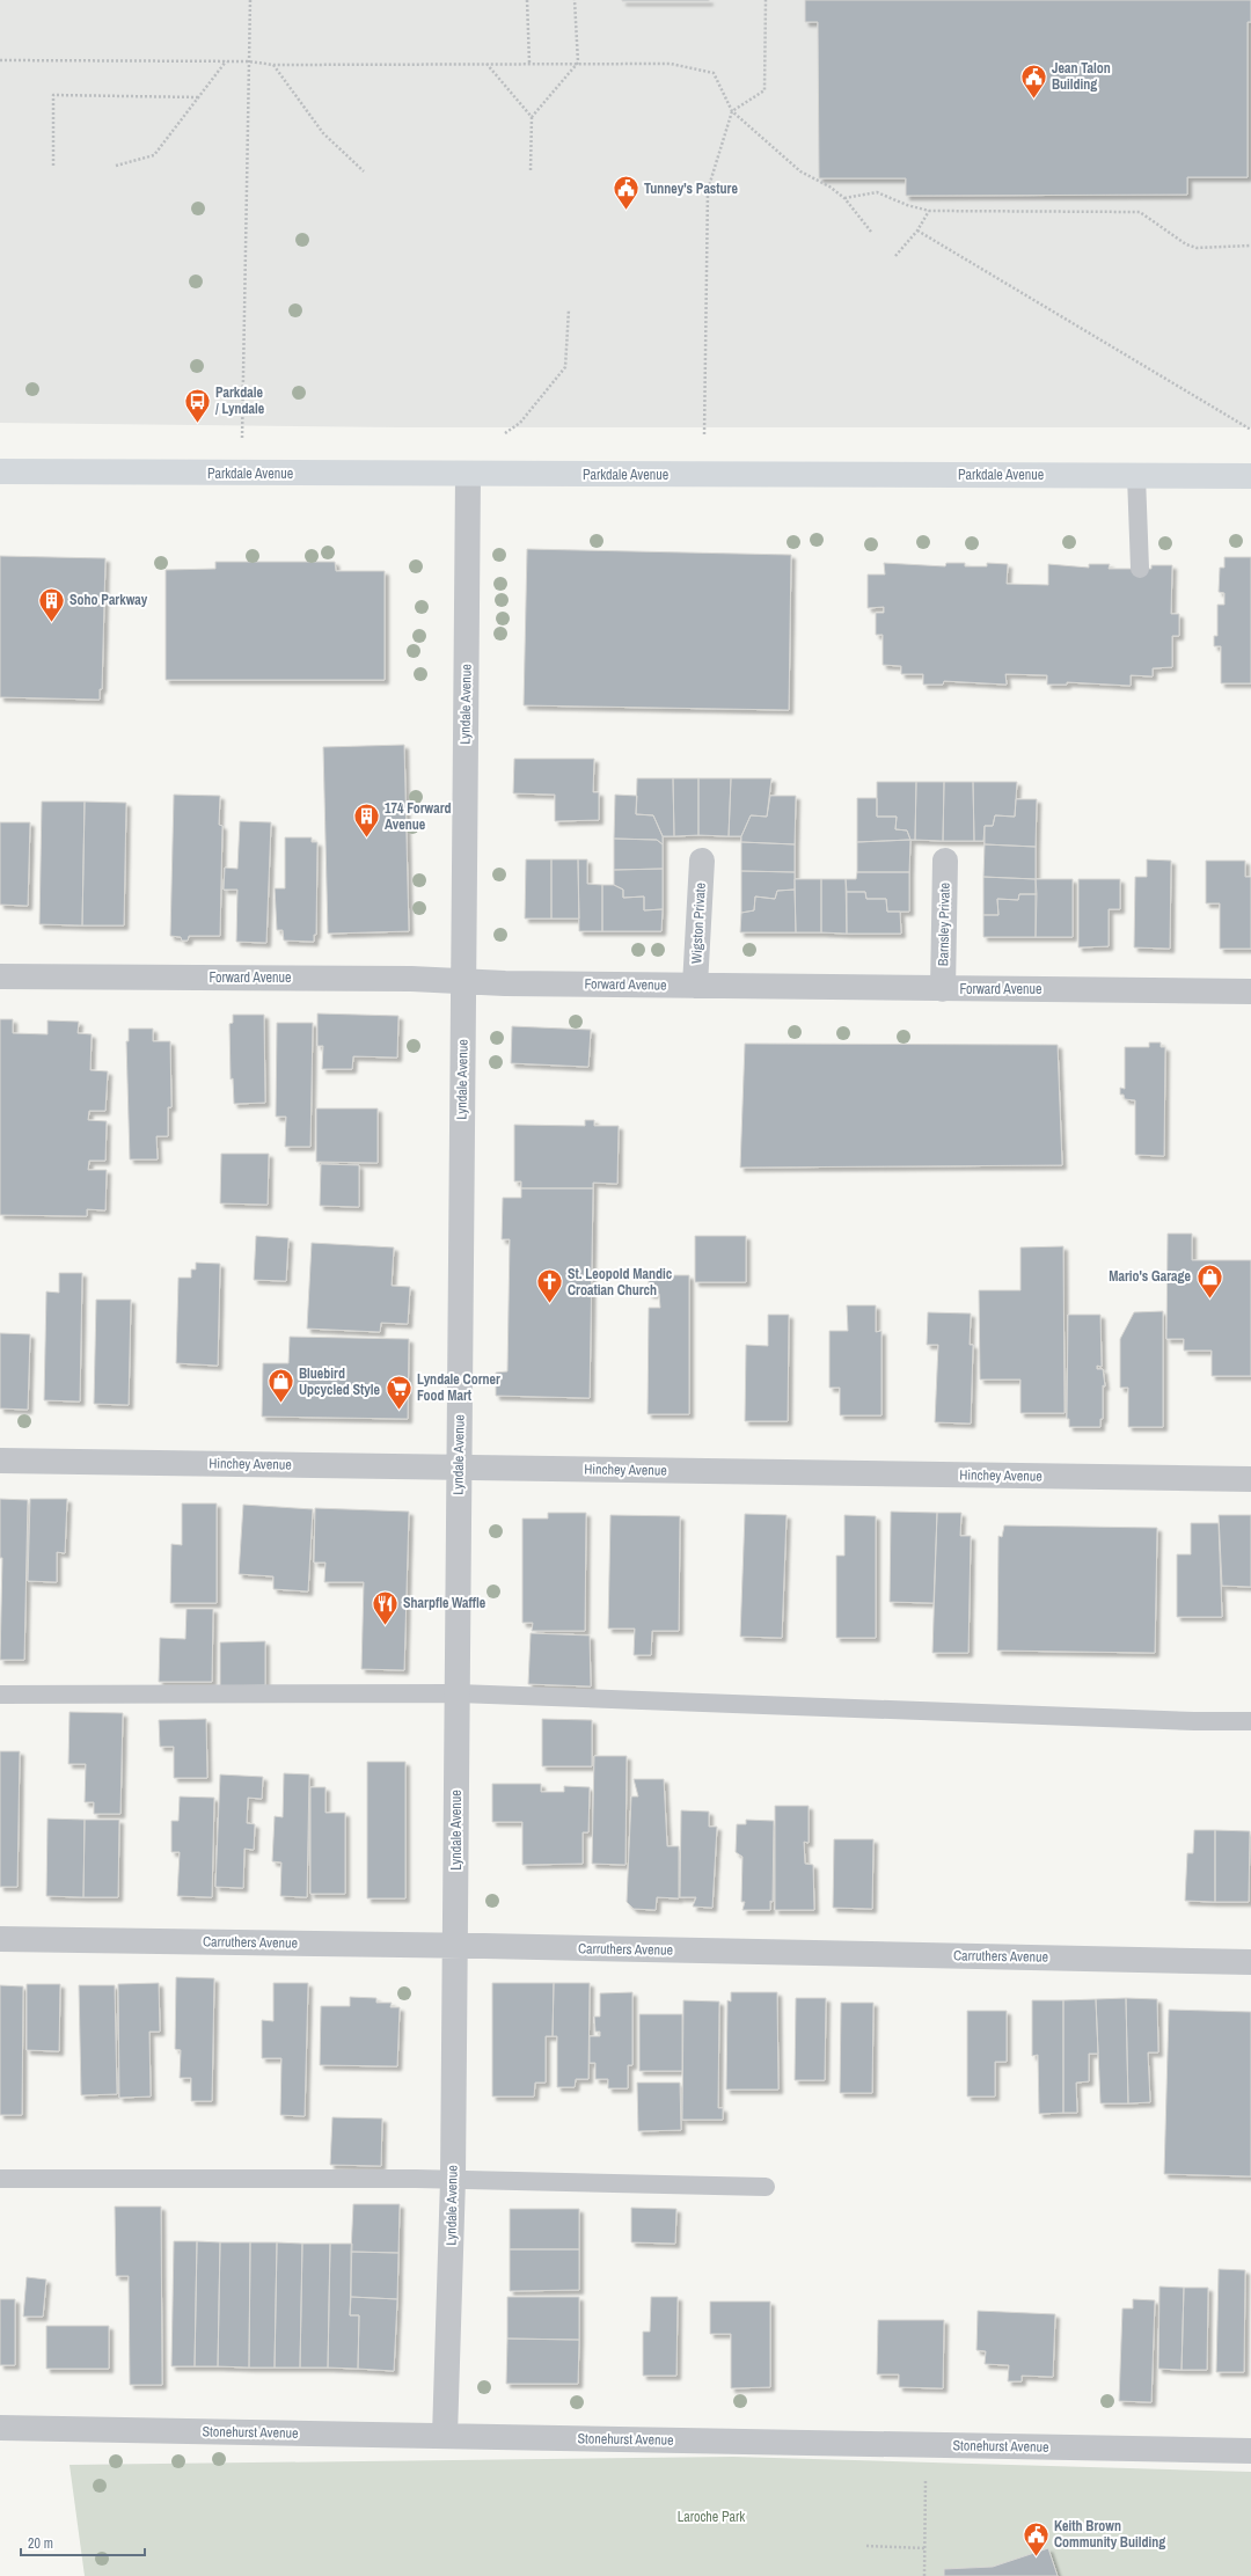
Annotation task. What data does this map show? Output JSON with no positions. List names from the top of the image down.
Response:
{
  "streets": {
    "main road": ["Parkdale Avenue"],
    "street": [
      "Lyndale Avenue",
      "Wigston Private",
      "Barnsley Private",
      "Forward Avenue",
      "Hinchey Avenue",
      "Carruthers Avenue",
      "Stonehurst Avenue"
    ]
  },
  "crossings": [
    ["Parkdale Avenue", "Lyndale Avenue"],
    ["Lyndale Avenue", "Forward Avenue"],
    ["Lyndale Avenue", "Hinchey Avenue"],
    ["Lyndale Avenue", "Carruthers Avenue"],
    ["Lyndale Avenue", "Stonehurst Avenue"],
    ["Wigston Private", "Forward Avenue"],
    ["Barnsley Private", "Forward Avenue"]
  ],
  "parks": ["Laroche Park"],
  "places": {
    "public building": ["Jean Talon Building", "Tunney's Pasture", "Keith Brown Community Building"],
    "bus stop": ["Parkdale / Lyndale"],
    "building": ["Soho Parkway", "174 Forward Avenue"],
    "shop": ["Mario's Garage", "Bluebird Upcycled Style"],
    "church": ["St. Leopold Mandic Croatian Church"],
    "supermarket": ["Lyndale Corner Food Mart"],
    "restaurant": ["Sharpfle Waffle"]
  },
  "scale_bar": "20 m"
}
